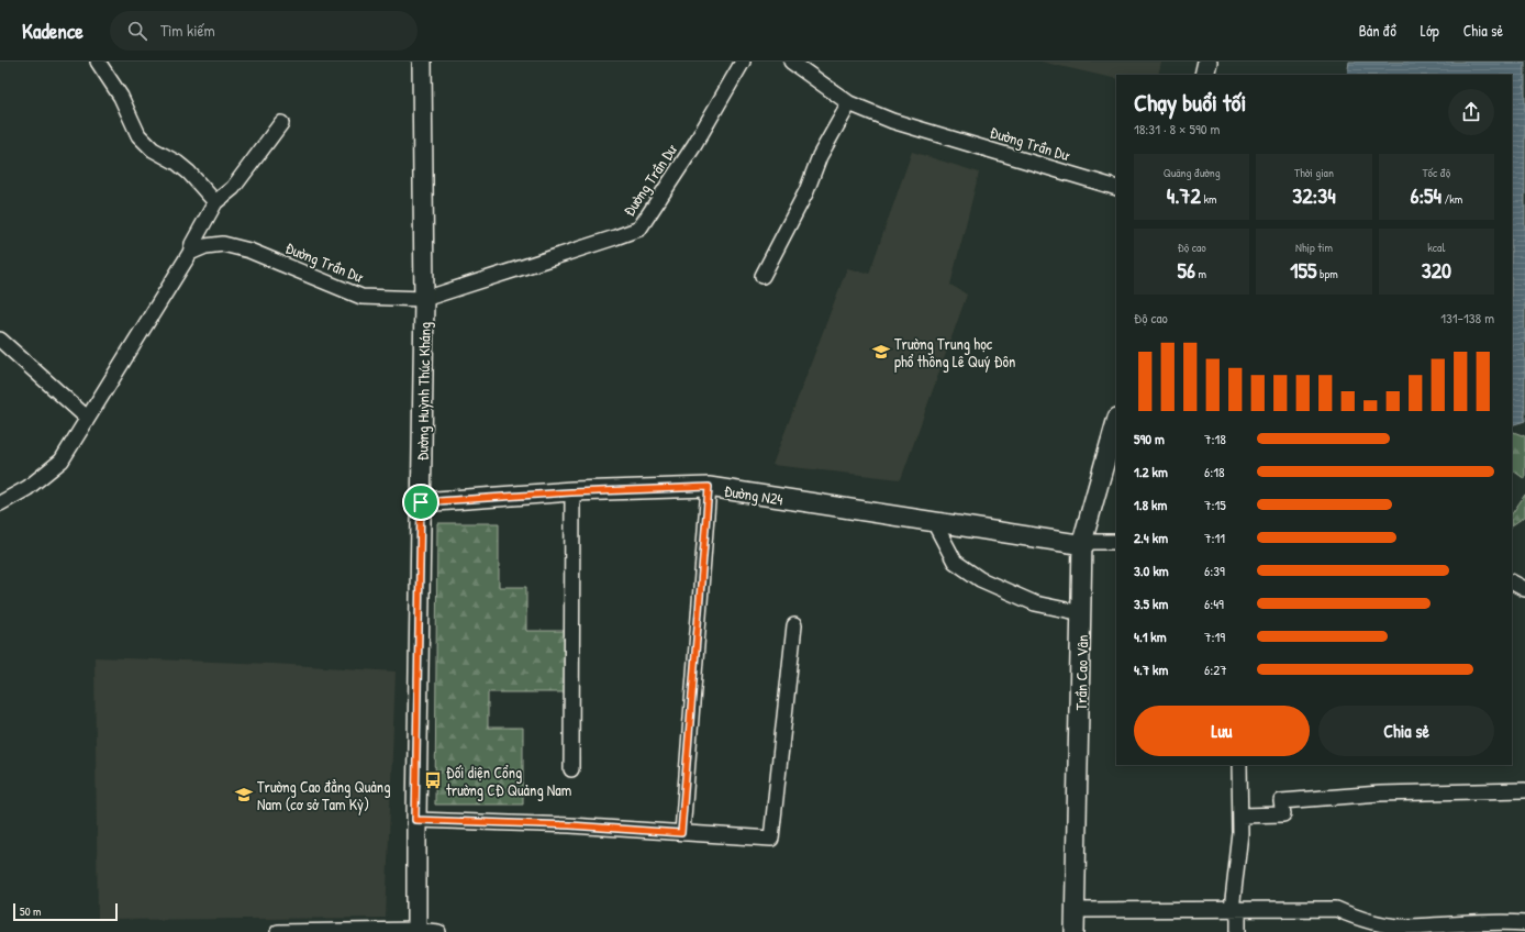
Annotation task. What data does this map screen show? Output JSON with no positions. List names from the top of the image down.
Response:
{
  "streets": {
    "street": [
      "Đường Trần Dư",
      "Đường Huỳnh Thúc Kháng",
      "Đường N24",
      "Trần Cao Vân"
    ]
  },
  "crossings": [
    ["Đường Trần Dư", "Đường Huỳnh Thúc Kháng"],
    ["Đường Huỳnh Thúc Kháng", "Đường N24"],
    ["Đường N24", "Trần Cao Vân"]
  ],
  "places": {
    "school or university": ["Trường Trung học phổ thông Lê Quý Đôn", "Trường Cao đẳng Quảng Nam (cơ sở Tam Kỳ)"],
    "bus stop": ["Đối diện Cổng trường CĐ Quảng Nam"]
  },
  "scale_bar": "50 m",
  "page": {
    "header": "Kadence",
    "search": "Tìm kiếm",
    "nav": ["Bản đồ", "Lớp", "Chia sẻ"],
    "heading": ["Chạy buổi tối", "18:31 · 8 × 590 m"],
    "stats": [
      ["Quãng đường", "4.72 km"],
      ["Thời gian", "32:34"],
      ["Tốc độ", "6:54 /km"],
      ["Độ cao", "56 m"],
      ["Nhịp tim", "155 bpm"],
      ["kcal", "320"]
    ],
    "chart": ["Độ cao", "131–138 m"],
    "list": [
      {
        "name": "590 m",
        "note": "7:18"
      },
      {
        "name": "1.2 km",
        "note": "6:18"
      },
      {
        "name": "1.8 km",
        "note": "7:15"
      },
      {
        "name": "2.4 km",
        "note": "7:11"
      },
      {
        "name": "3.0 km",
        "note": "6:39"
      },
      {
        "name": "3.5 km",
        "note": "6:49"
      },
      {
        "name": "4.1 km",
        "note": "7:19"
      },
      {
        "name": "4.7 km",
        "note": "6:27"
      }
    ],
    "buttons": ["Lưu", "Chia sẻ"],
    "scale": "50 m"
  }
}
